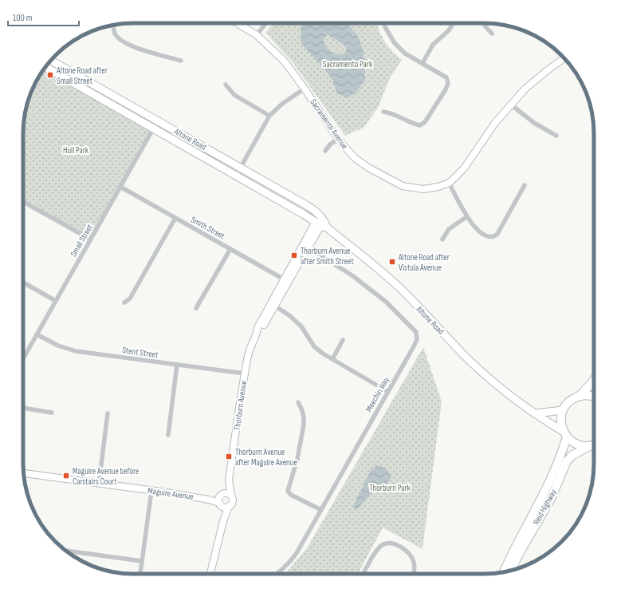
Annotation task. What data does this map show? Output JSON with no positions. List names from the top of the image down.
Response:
{
  "streets": {
    "highway": ["Reid Highway"],
    "main road": ["Altone Road"],
    "street": [
      "Sacramento Avenue",
      "Smith Street",
      "Small Street",
      "Stent Street",
      "Meechin Way",
      "Thorburn Avenue",
      "Maguire Avenue"
    ]
  },
  "crossings": [
    ["Altone Road", "Small Street"],
    ["Altone Road", "Thorburn Avenue"],
    ["Altone Road", "Reid Highway"],
    ["Smith Street", "Small Street"],
    ["Smith Street", "Thorburn Avenue"],
    ["Small Street", "Stent Street"],
    ["Stent Street", "Thorburn Avenue"],
    ["Meechin Way", "Thorburn Avenue"],
    ["Thorburn Avenue", "Maguire Avenue"]
  ],
  "parks": ["Sacramento Park", "Hull Park", "Thorburn Park"],
  "places": {
    "transit": [
      "Altone Road after Small Street",
      "Thorburn Avenue after Smith Street",
      "Altone Road after Vistula Avenue",
      "Thorburn Avenue after Maguire Avenue",
      "Maguire Avenue before Carstairs Court"
    ]
  },
  "scale_bar": "100 m"
}
